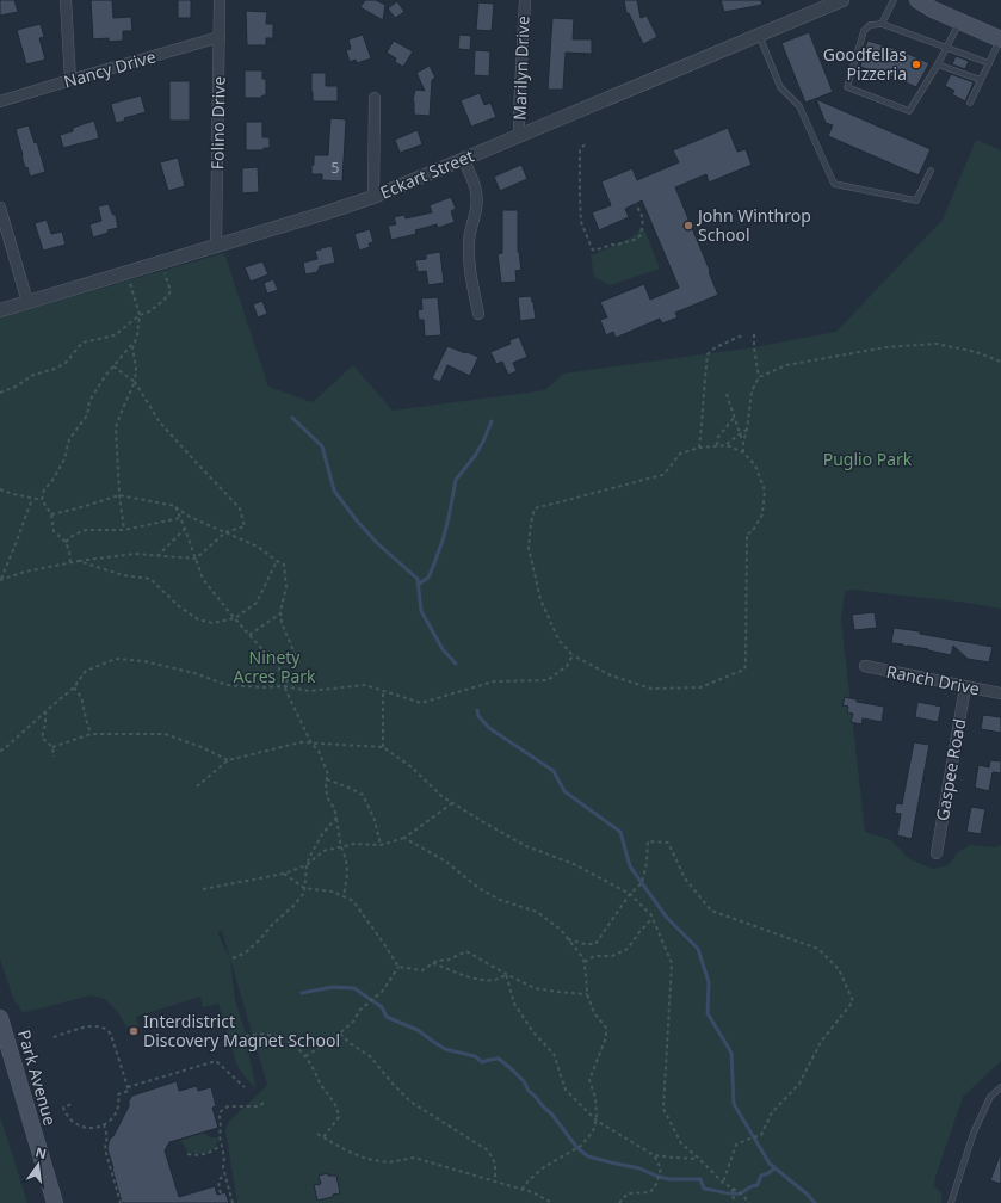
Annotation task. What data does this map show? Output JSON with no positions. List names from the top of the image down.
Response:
{
  "streets": {
    "main road": ["Park Avenue"],
    "street": [
      "Marilyn Drive",
      "Nancy Drive",
      "Folino Drive",
      "Eckart Street",
      "Ranch Drive",
      "Gaspee Road"
    ]
  },
  "crossings": [
    ["Marilyn Drive", "Eckart Street"],
    ["Nancy Drive", "Folino Drive"],
    ["Folino Drive", "Eckart Street"],
    ["Ranch Drive", "Gaspee Road"]
  ],
  "parks": ["Puglio Park", "Ninety Acres Park"],
  "places": ["Goodfellas Pizzeria", "John Winthrop School", "Interdistrict Discovery Magnet School"],
  "house_numbers": ["5"],
  "north": "top"
}
